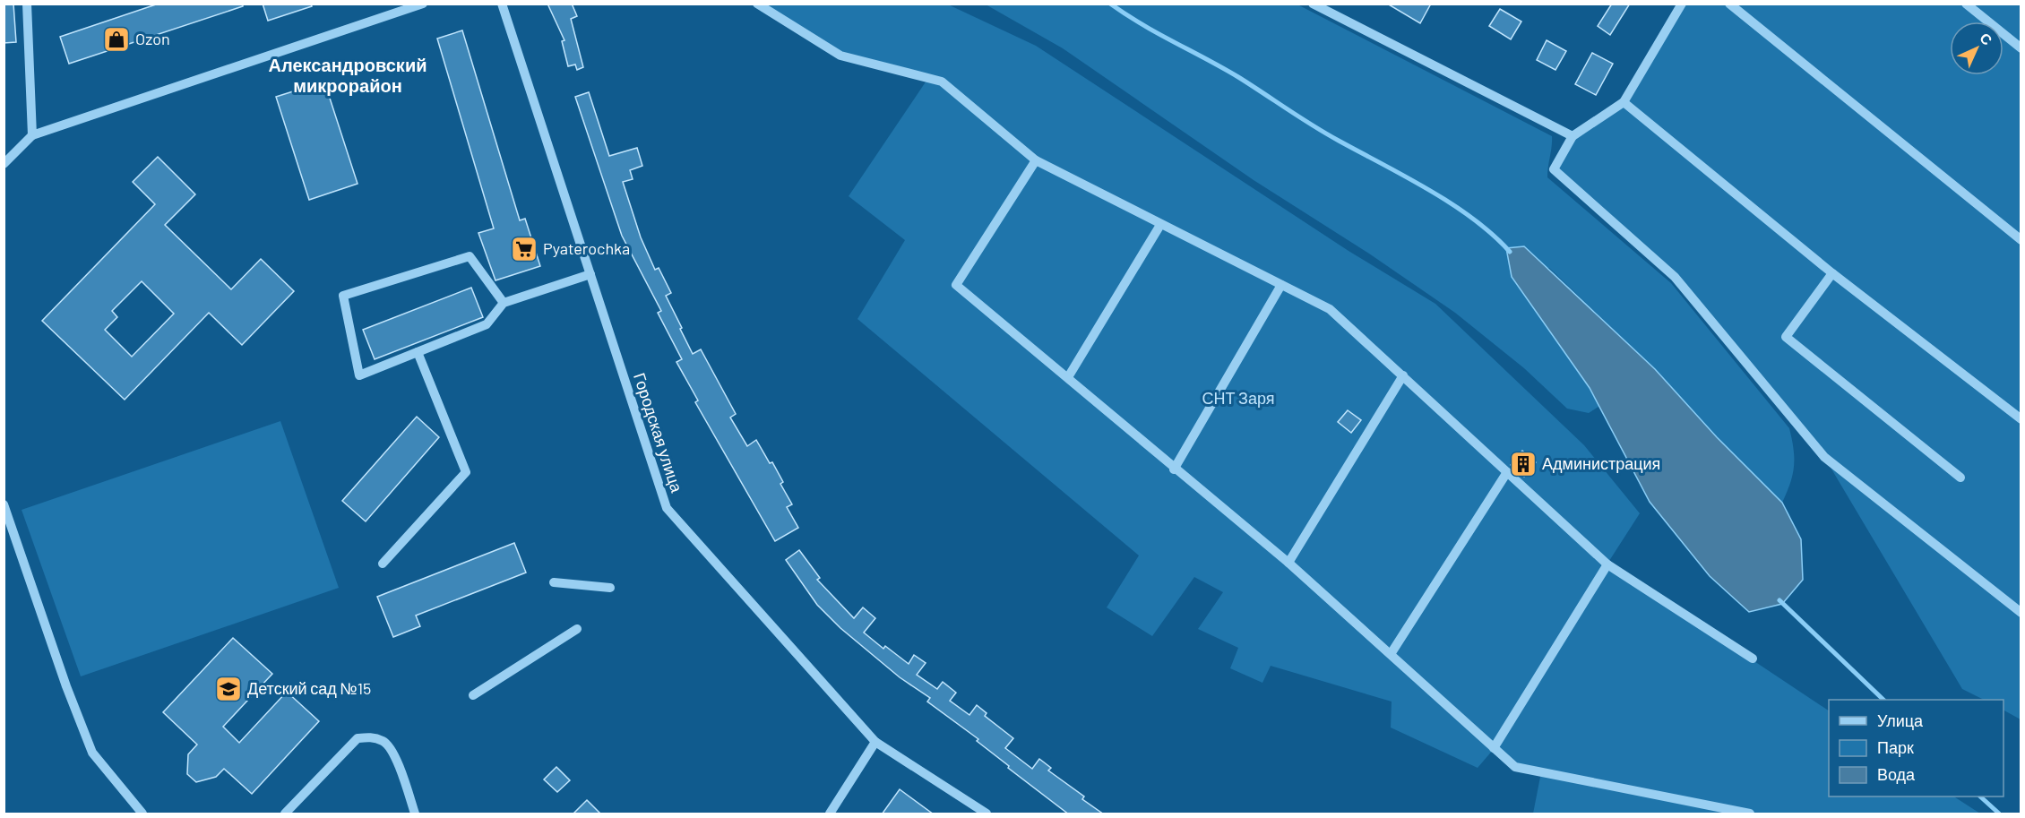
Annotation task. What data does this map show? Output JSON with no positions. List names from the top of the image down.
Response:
{
  "streets": {
    "street": ["Городская улица"]
  },
  "districts": ["Александровский микрорайон"],
  "parks": ["СНТ Заря"],
  "places": {
    "shop": ["Ozon"],
    "supermarket": ["Pyaterochka"],
    "building": ["Администрация"],
    "school or university": ["Детский сад №15"]
  },
  "legend": ["Улица", "Парк", "Вода"],
  "north": "top right"
}
